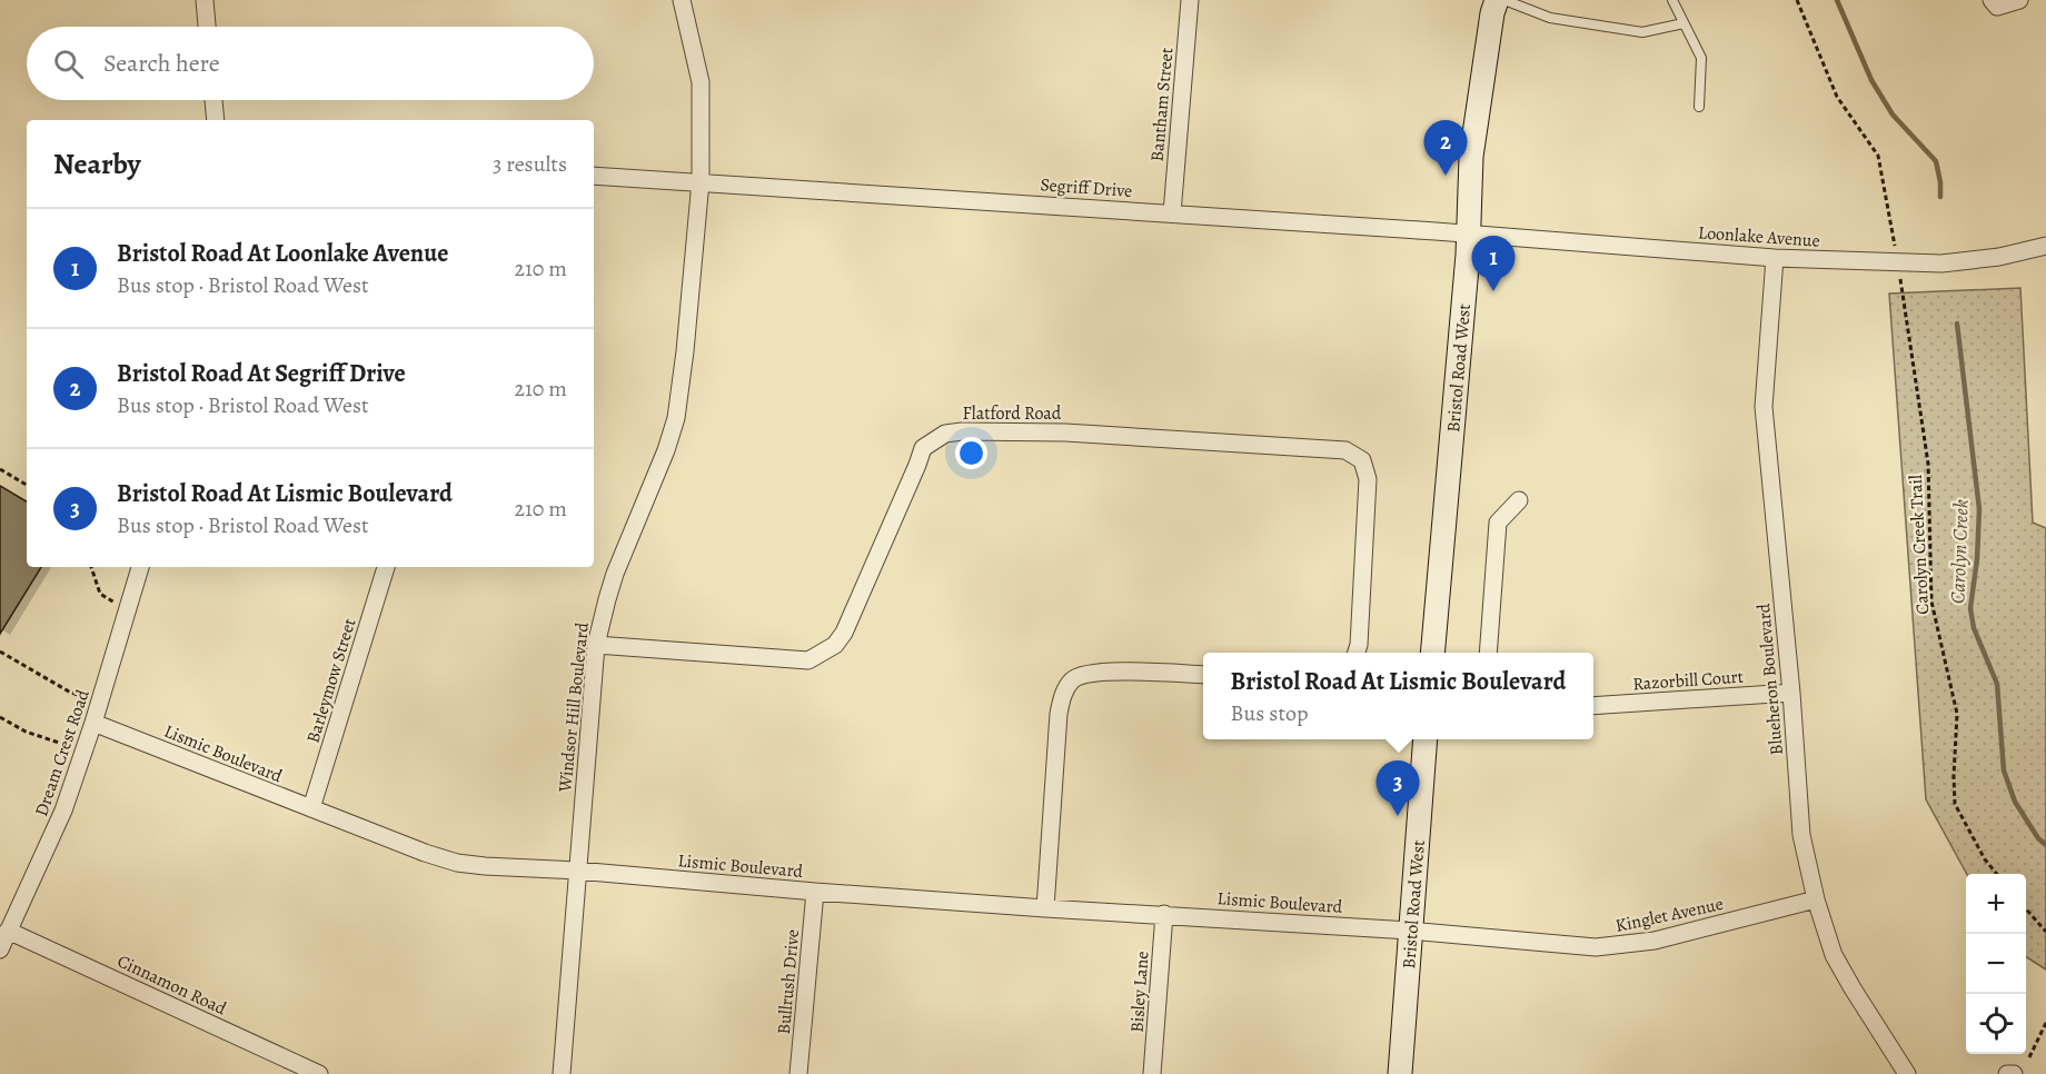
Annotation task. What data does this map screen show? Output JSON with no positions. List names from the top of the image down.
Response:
{
  "streets": {
    "street": [
      "Bantham Street",
      "Segriff Drive",
      "Loonlake Avenue",
      "Bristol Road West",
      "Flatford Road",
      "Razorbill Court",
      "Blueheron Boulevard",
      "Barleymow Street",
      "Windsor Hill Boulevard",
      "Dream Crest Road",
      "Lismic Boulevard",
      "Kinglet Avenue",
      "Bullrush Drive",
      "Cinnamon Road",
      "Bisley Lane"
    ],
    "path": ["Carolyn Creek Trail"]
  },
  "crossings": [
    ["Bantham Street", "Segriff Drive"],
    ["Segriff Drive", "Loonlake Avenue"],
    ["Segriff Drive", "Bristol Road West"],
    ["Segriff Drive", "Windsor Hill Boulevard"],
    ["Loonlake Avenue", "Bristol Road West"],
    ["Loonlake Avenue", "Blueheron Boulevard"],
    ["Bristol Road West", "Lismic Boulevard"],
    ["Bristol Road West", "Kinglet Avenue"],
    ["Flatford Road", "Windsor Hill Boulevard"],
    ["Razorbill Court", "Blueheron Boulevard"],
    ["Blueheron Boulevard", "Kinglet Avenue"],
    ["Barleymow Street", "Lismic Boulevard"],
    ["Windsor Hill Boulevard", "Lismic Boulevard"],
    ["Dream Crest Road", "Lismic Boulevard"],
    ["Dream Crest Road", "Cinnamon Road"],
    ["Lismic Boulevard", "Kinglet Avenue"],
    ["Lismic Boulevard", "Bullrush Drive"],
    ["Lismic Boulevard", "Bisley Lane"]
  ],
  "water": ["Carolyn Creek"],
  "page": {
    "search": "Search here",
    "pins": ["2", "1", "3"],
    "heading": ["Nearby", "3 results"],
    "list": [
      {
        "mark": "1",
        "name": "Bristol Road At Loonlake Avenue",
        "note": "Bus stop · Bristol Road West",
        "value": "210 m"
      },
      {
        "mark": "2",
        "name": "Bristol Road At Segriff Drive",
        "note": "Bus stop · Bristol Road West",
        "value": "210 m"
      },
      {
        "mark": "3",
        "name": "Bristol Road At Lismic Boulevard",
        "note": "Bus stop · Bristol Road West",
        "value": "210 m"
      }
    ],
    "popup": ["Bristol Road At Lismic Boulevard", "Bus stop"],
    "map_buttons": ["+", "−"]
  }
}
